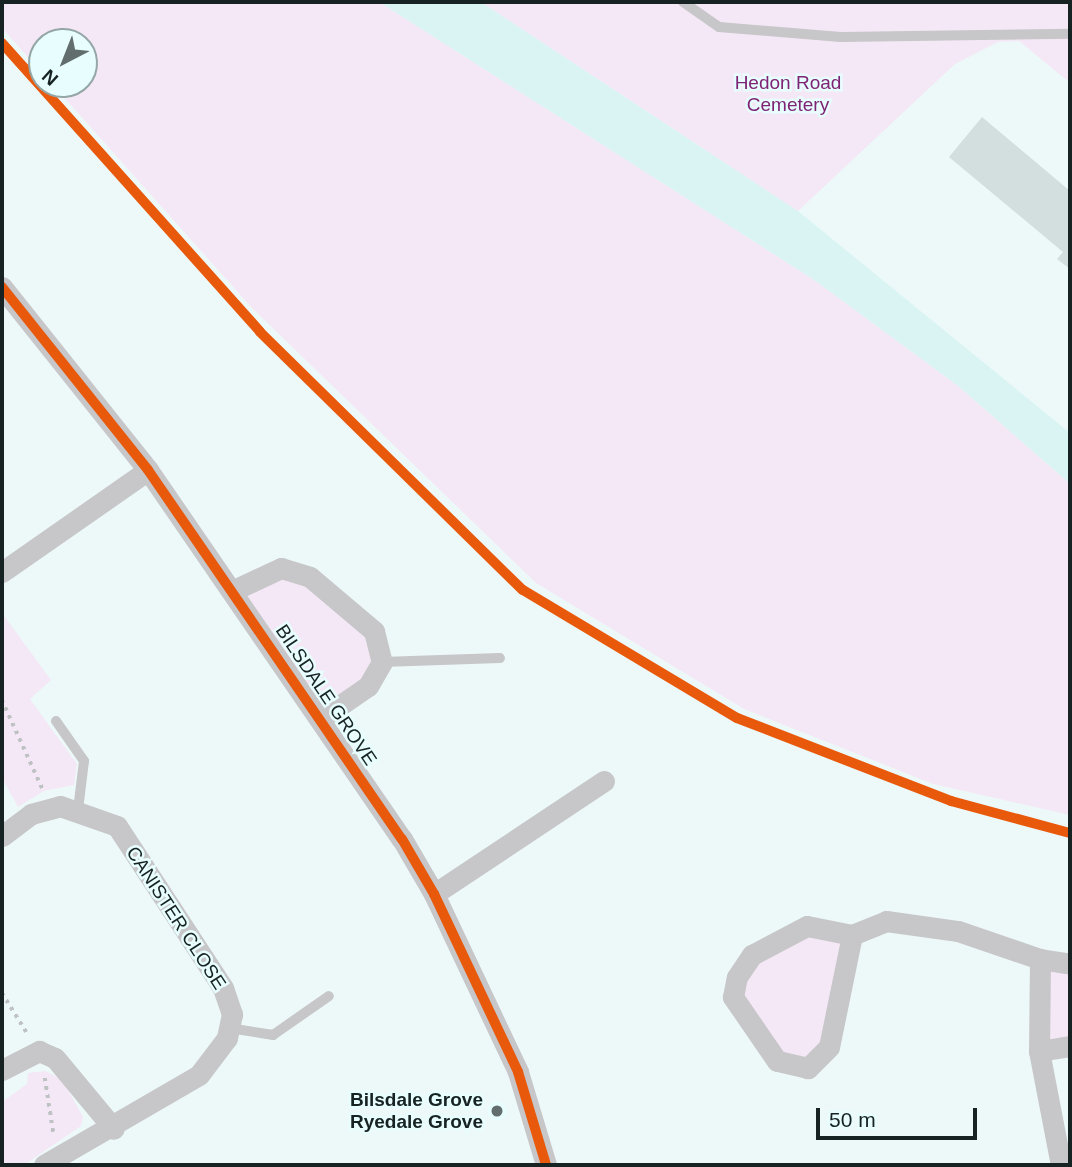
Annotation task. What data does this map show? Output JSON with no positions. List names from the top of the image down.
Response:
{
  "streets": {
    "street": ["BILSDALE GROVE", "CANISTER CLOSE"]
  },
  "parks": ["Hedon Road Cemetery"],
  "places": ["Bilsdale Grove Ryedale Grove"],
  "scale_bar": "50 m",
  "north": "bottom left"
}
